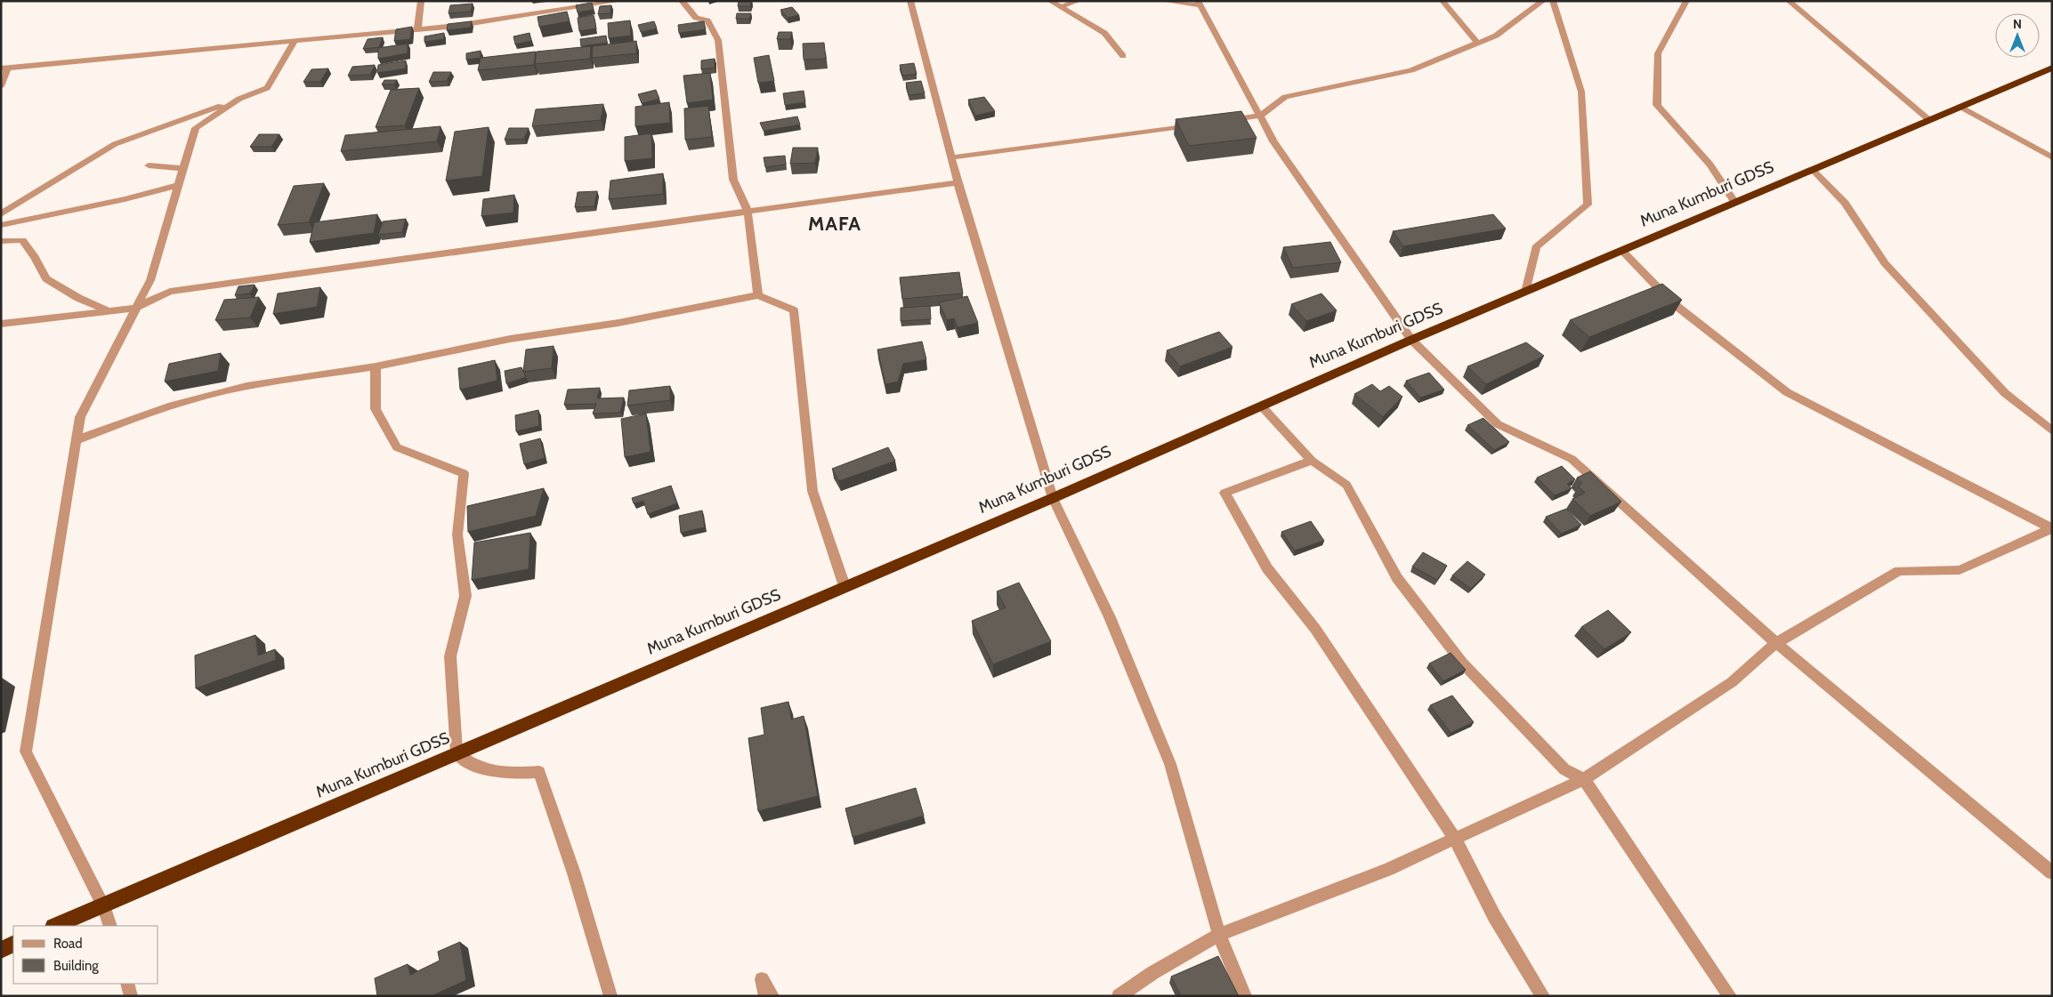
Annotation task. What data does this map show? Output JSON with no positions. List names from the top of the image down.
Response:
{
  "streets": {
    "highway": ["Muna Kumburi GDSS"]
  },
  "districts": ["MAFA"],
  "legend": ["Road", "Building"],
  "north": "top"
}
